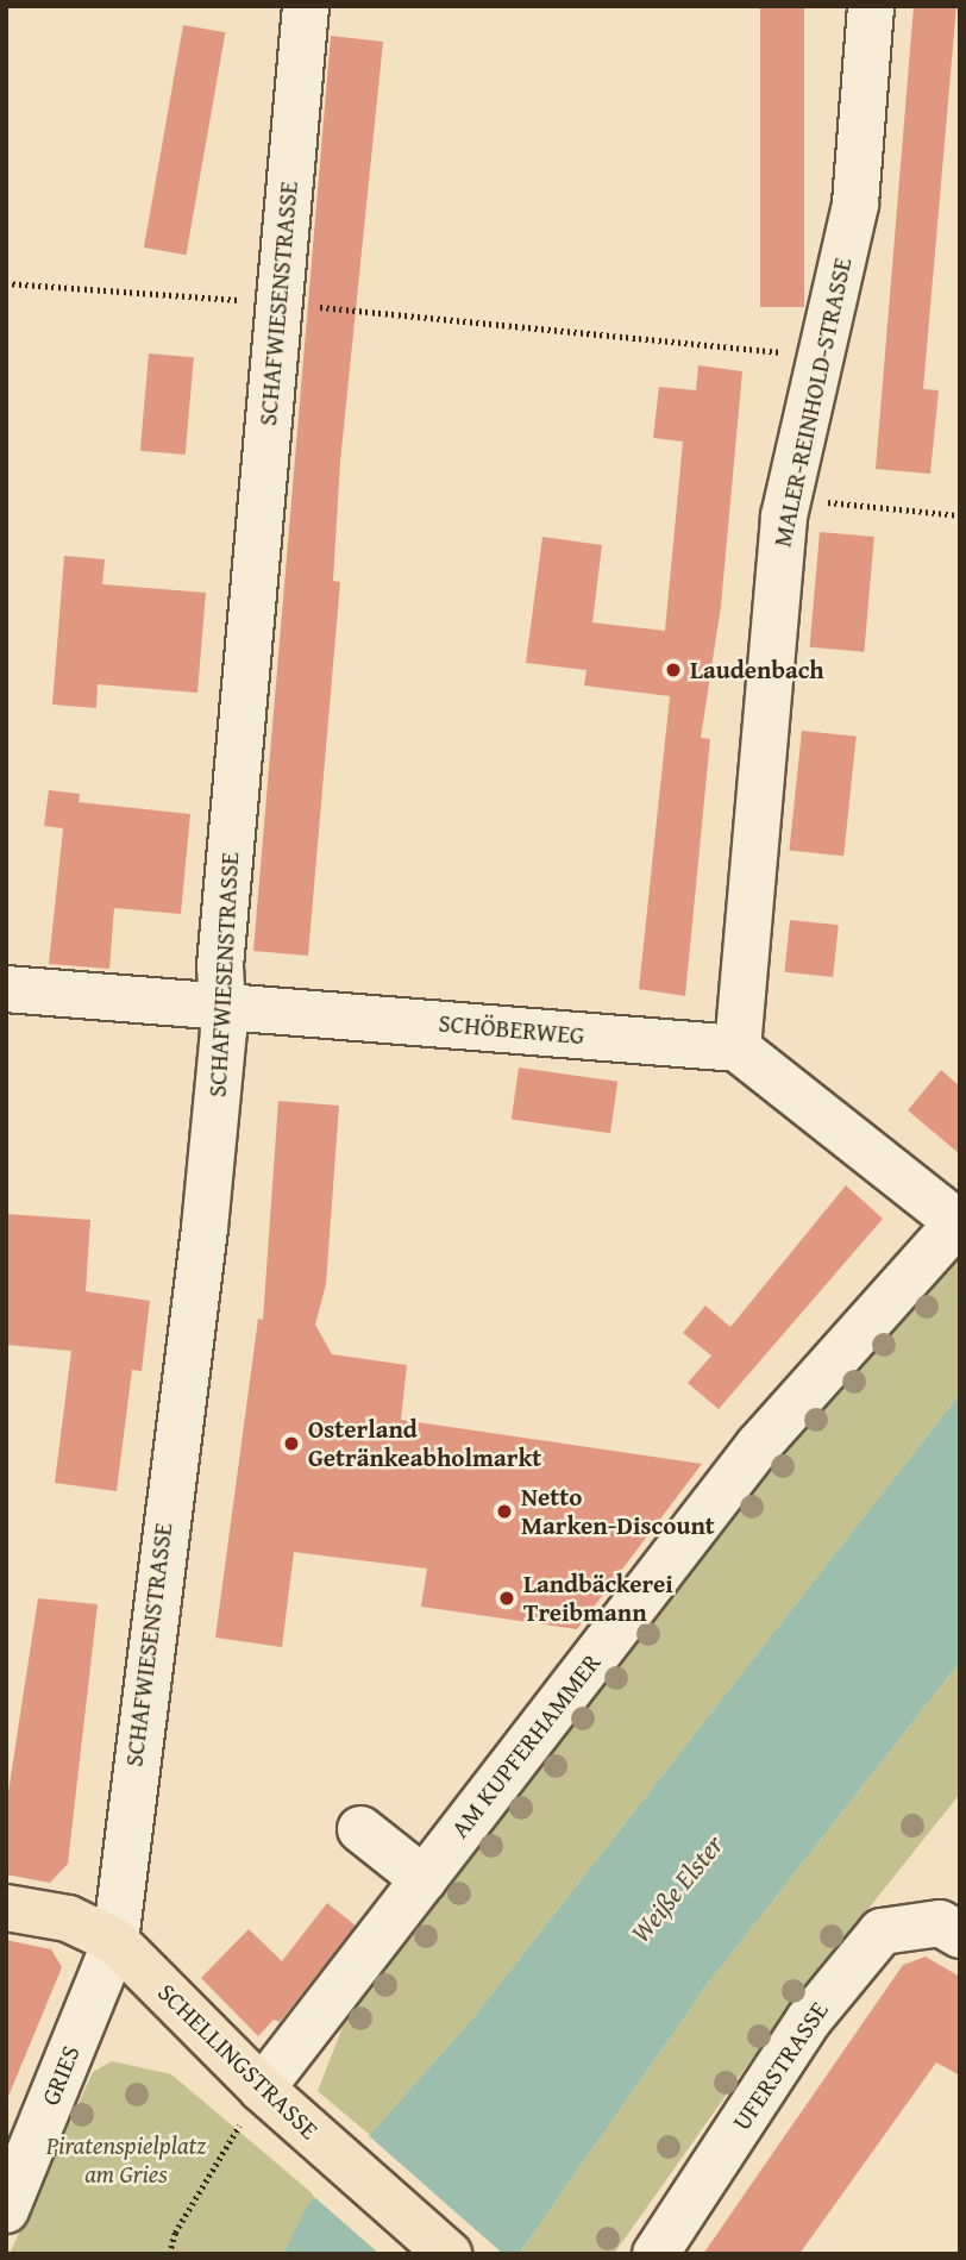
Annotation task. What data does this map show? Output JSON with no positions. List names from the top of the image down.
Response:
{
  "streets": {
    "main road": ["SCHELLINGSTRASSE"],
    "street": [
      "SCHAFWIESENSTRASSE",
      "MALER-REINHOLD-STRASSE",
      "SCHÖBERWEG",
      "AM KUPFERHAMMER",
      "UFERSTRASSE",
      "GRIES"
    ]
  },
  "crossings": [
    ["SCHAFWIESENSTRASSE", "SCHÖBERWEG"],
    ["SCHAFWIESENSTRASSE", "SCHELLINGSTRASSE"],
    ["SCHAFWIESENSTRASSE", "GRIES"],
    ["MALER-REINHOLD-STRASSE", "SCHÖBERWEG"],
    ["AM KUPFERHAMMER", "SCHELLINGSTRASSE"],
    ["SCHELLINGSTRASSE", "GRIES"]
  ],
  "water": ["Weiße Elster"],
  "parks": ["Piratenspielplatz am Gries"],
  "places": [
    "Laudenbach",
    "Osterland Getränkeabholmarkt",
    "Netto Marken-Discount",
    "Landbäckerei Treibmann"
  ]
}
